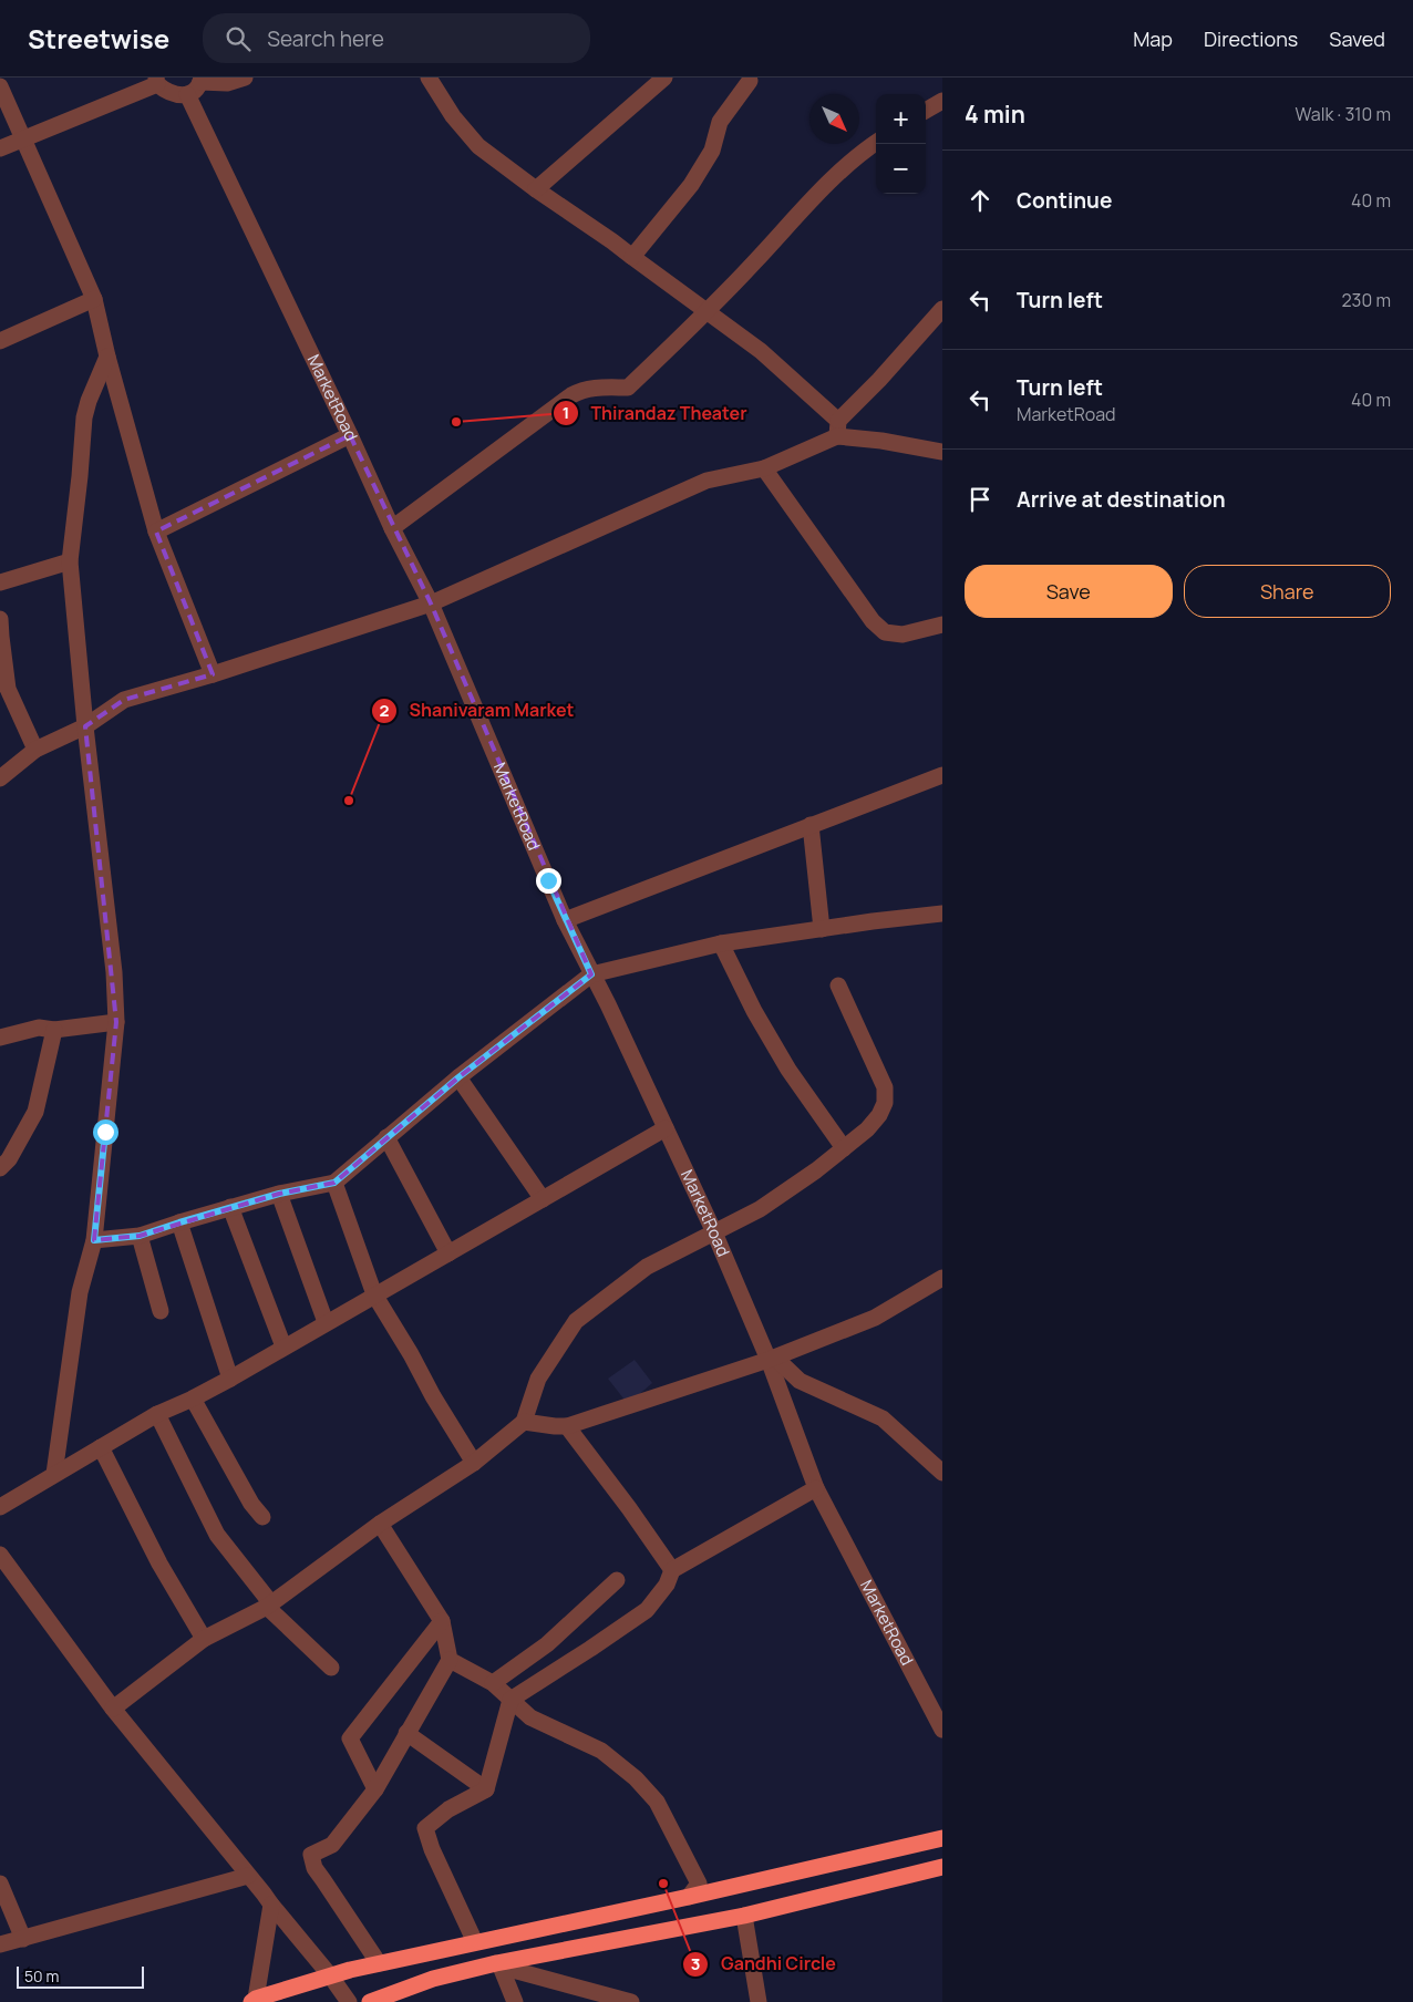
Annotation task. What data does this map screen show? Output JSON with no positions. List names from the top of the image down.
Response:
{
  "streets": {
    "street": ["MarketRoad"]
  },
  "places": ["Thirandaz Theater", "Shanivaram Market", "Gandhi Circle"],
  "scale_bar": "50 m",
  "north": "bottom right",
  "page": {
    "header": "Streetwise",
    "search": "Search here",
    "nav": ["Map", "Directions", "Saved"],
    "heading": ["4 min", "Walk · 310 m"],
    "map_buttons": ["+", "−"],
    "list": [
      ["Continue", "40 m"],
      ["Turn left", "230 m"],
      ["Turn left", "MarketRoad", "40 m"],
      "Arrive at destination"
    ],
    "buttons": ["Save", "Share"],
    "scale": "50 m"
  }
}
